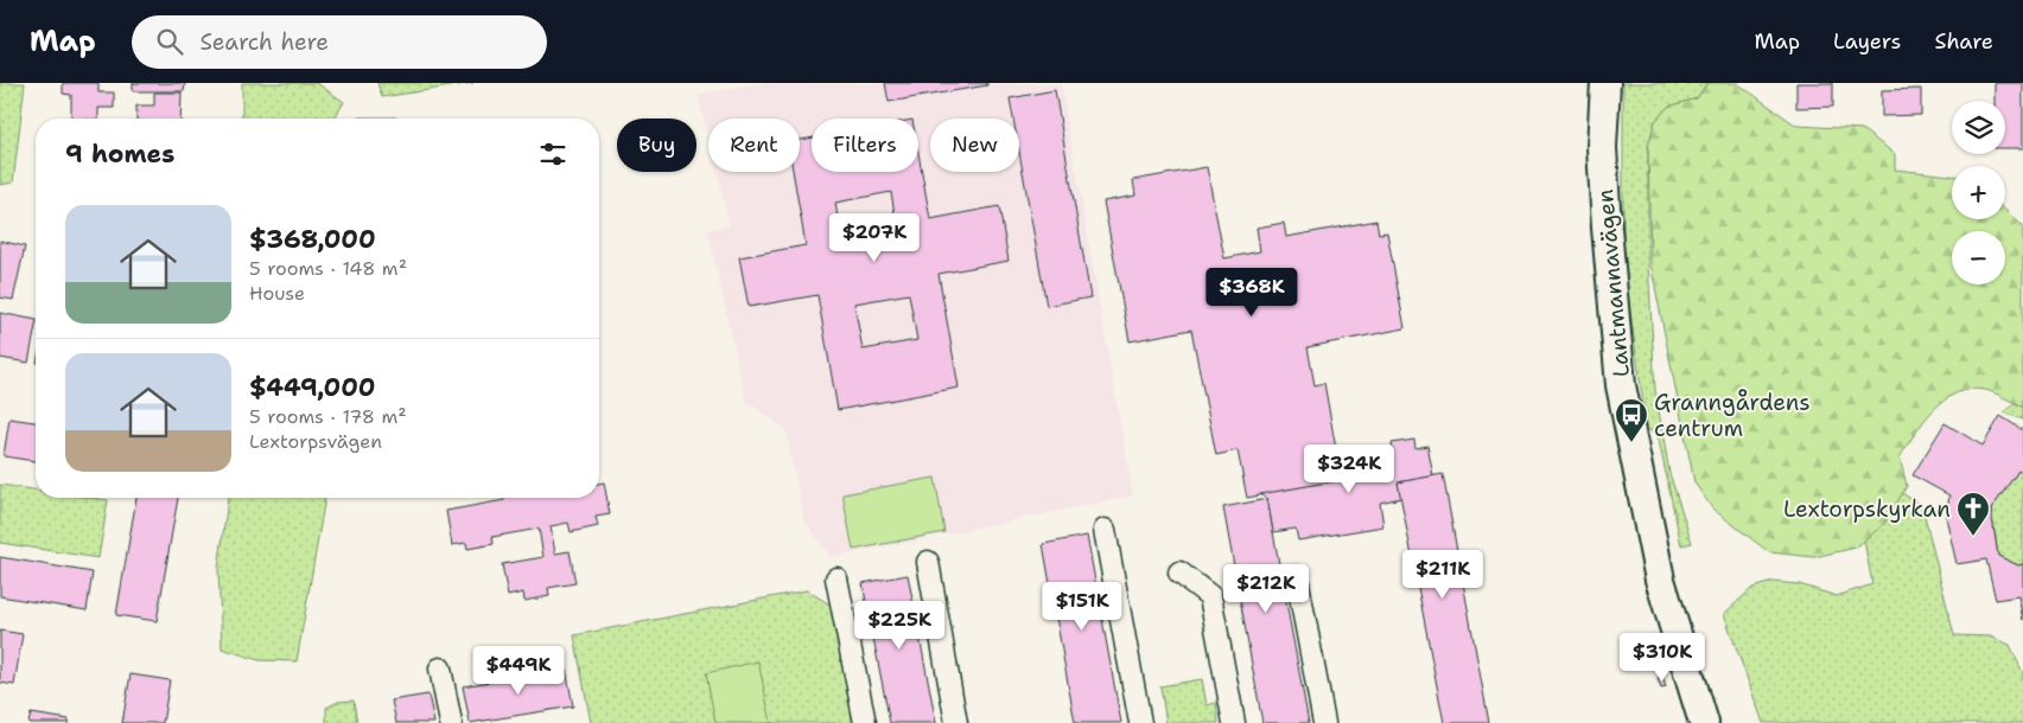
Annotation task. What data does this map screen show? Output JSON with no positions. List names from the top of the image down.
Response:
{
  "streets": {
    "street": ["Lantmannavägen"]
  },
  "places": {
    "bus stop": ["Granngårdens centrum"],
    "church": ["Lextorpskyrkan"]
  },
  "page": {
    "header": "Map",
    "search": "Search here",
    "nav": ["Map", "Layers", "Share"],
    "map_buttons": ["+", "−"],
    "chip": [
      "Buy",
      "Rent",
      "Filters",
      "New"
    ],
    "heading": "9 homes",
    "list": [
      {
        "name": "$368,000",
        "note": "5 rooms · 148 m² · House"
      },
      {
        "name": "$449,000",
        "note": "5 rooms · 178 m² · Lextorpsvägen"
      }
    ],
    "price": [
      "$207K",
      "$368K",
      "$324K",
      "$211K",
      "$212K",
      "$151K",
      "$225K",
      "$310K",
      "$449K"
    ]
  }
}
